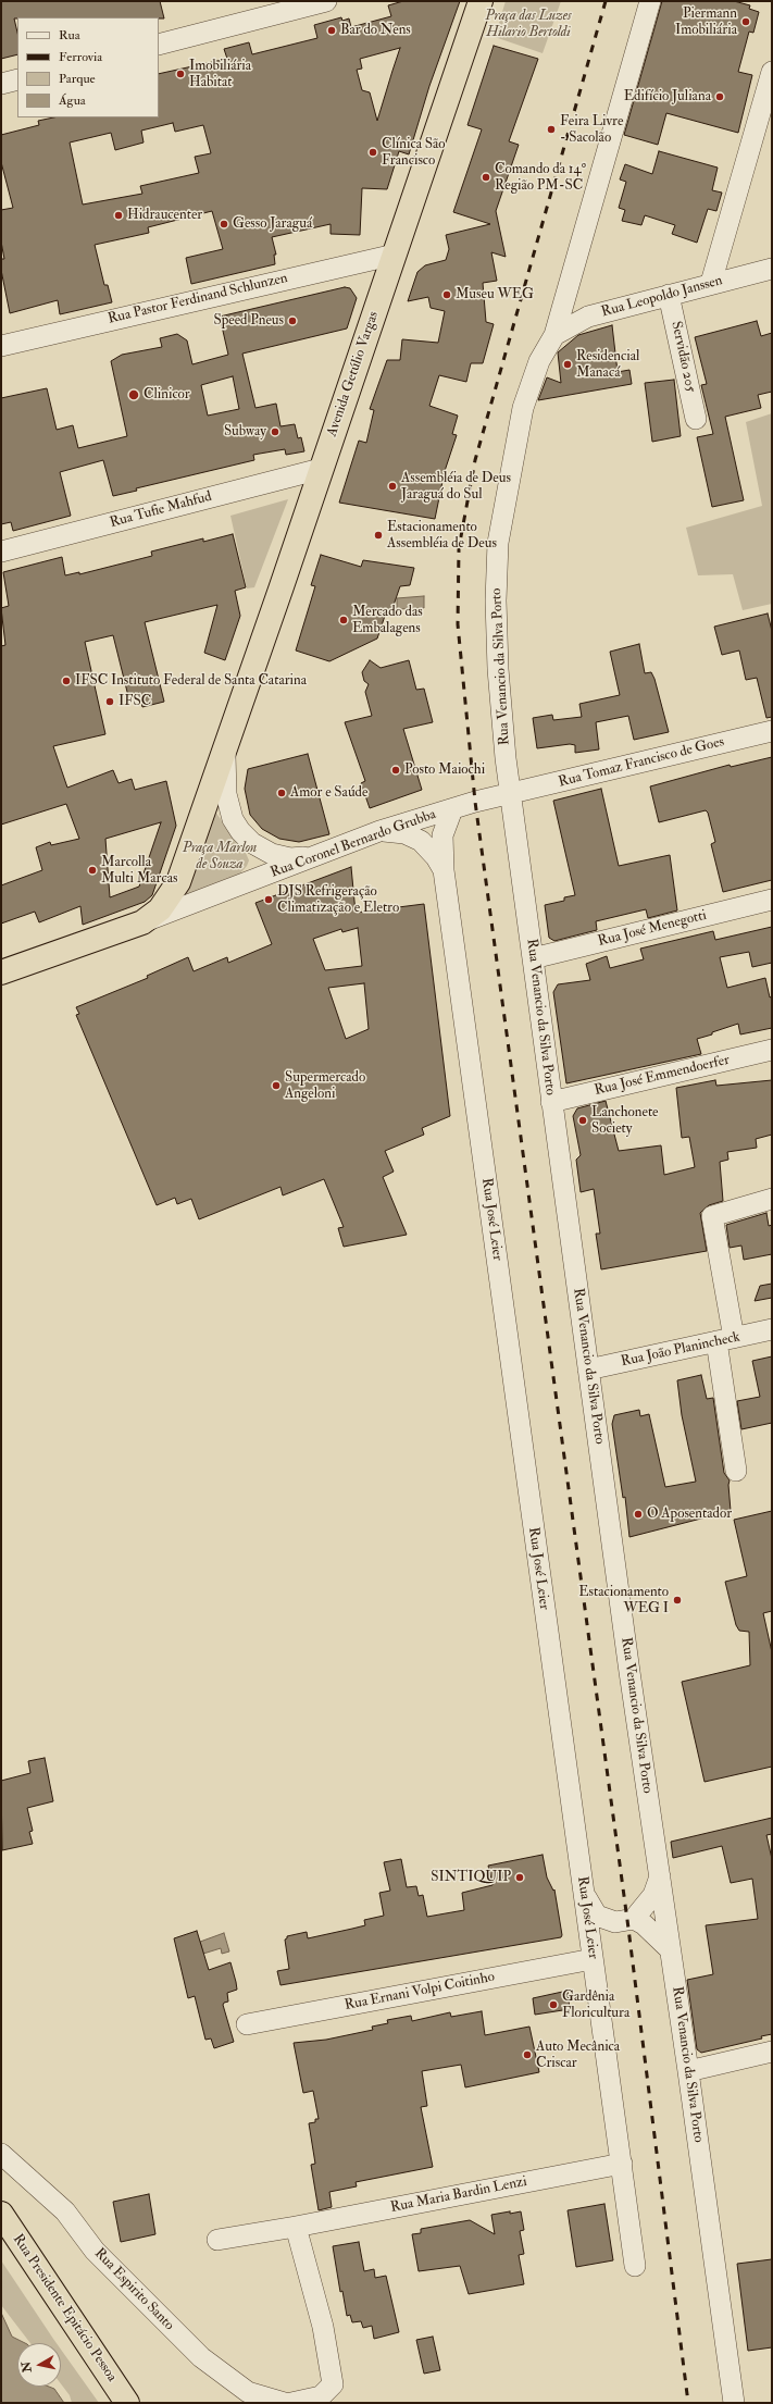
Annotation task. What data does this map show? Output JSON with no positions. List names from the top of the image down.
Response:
{
  "streets": {
    "highway": ["Avenida Getúlio Vargas", "Rua Coronel Bernardo Grubba", "Rua Presidente Epitácio Pessoa"],
    "street": [
      "Rua Leopoldo Janssen",
      "Rua Pastor Ferdinand Schlunzen",
      "Servidão 205",
      "Rua Tufie Mahfud",
      "Rua Venancio da Silva Porto",
      "Rua Tomaz Francisco de Goes",
      "Rua José Menegotti",
      "Rua José Emmendoerfer",
      "Rua José Leier",
      "Rua João Planincheck",
      "Rua Ernani Volpi Coitinho",
      "Rua Maria Bardin Lenzi",
      "Rua Espirito Santo"
    ]
  },
  "crossings": [
    ["Rua Leopoldo Janssen", "Servidão 205"],
    ["Rua Leopoldo Janssen", "Rua Venancio da Silva Porto"],
    ["Rua Pastor Ferdinand Schlunzen", "Avenida Getúlio Vargas"],
    ["Avenida Getúlio Vargas", "Rua Tufie Mahfud"],
    ["Avenida Getúlio Vargas", "Rua Coronel Bernardo Grubba"],
    ["Rua Venancio da Silva Porto", "Rua Tomaz Francisco de Goes"],
    ["Rua Venancio da Silva Porto", "Rua Coronel Bernardo Grubba"],
    ["Rua Venancio da Silva Porto", "Rua José Menegotti"],
    ["Rua Venancio da Silva Porto", "Rua José Emmendoerfer"],
    ["Rua Venancio da Silva Porto", "Rua João Planincheck"],
    ["Rua Tomaz Francisco de Goes", "Rua Coronel Bernardo Grubba"],
    ["Rua Coronel Bernardo Grubba", "Rua José Leier"],
    ["Rua José Leier", "Rua Ernani Volpi Coitinho"],
    ["Rua José Leier", "Rua Maria Bardin Lenzi"]
  ],
  "parks": ["Praça das Luzes Hilario Bertoldi", "Praça Marlon de Souza"],
  "places": [
    "Piermann Imobiliária",
    "Bar do Nens",
    "Imobiliária Habitat",
    "Edifício Juliana",
    "Feira Livre - Sacolão",
    "Clínica São Francisco",
    "Comando da 14º Região PM-SC",
    "Hidraucenter",
    "Gesso Jaraguá",
    "Museu WEG",
    "Speed Pneus",
    "Residencial Manacá",
    "Clinicor",
    "Subway",
    "Assembléia de Deus Jaraguá do Sul",
    "Estacionamento Assembléia de Deus",
    "Mercado das Embalagens",
    "IFSC Instituto Federal de Santa Catarina",
    "IFSC",
    "Posto Maiochi",
    "Amor e Saúde",
    "Marcolla Multi Marcas",
    "DJS Refrigeração Climatização e Eletro",
    "Supermercado Angeloni",
    "Lanchonete Society",
    "O Aposentador",
    "Estacionamento WEG I",
    "SINTIQUIP",
    "Gardênia Floricultura",
    "Auto Mecânica Criscar"
  ],
  "legend": [
    "Rua",
    "Ferrovia",
    "Parque",
    "Água"
  ],
  "north": "left"
}
